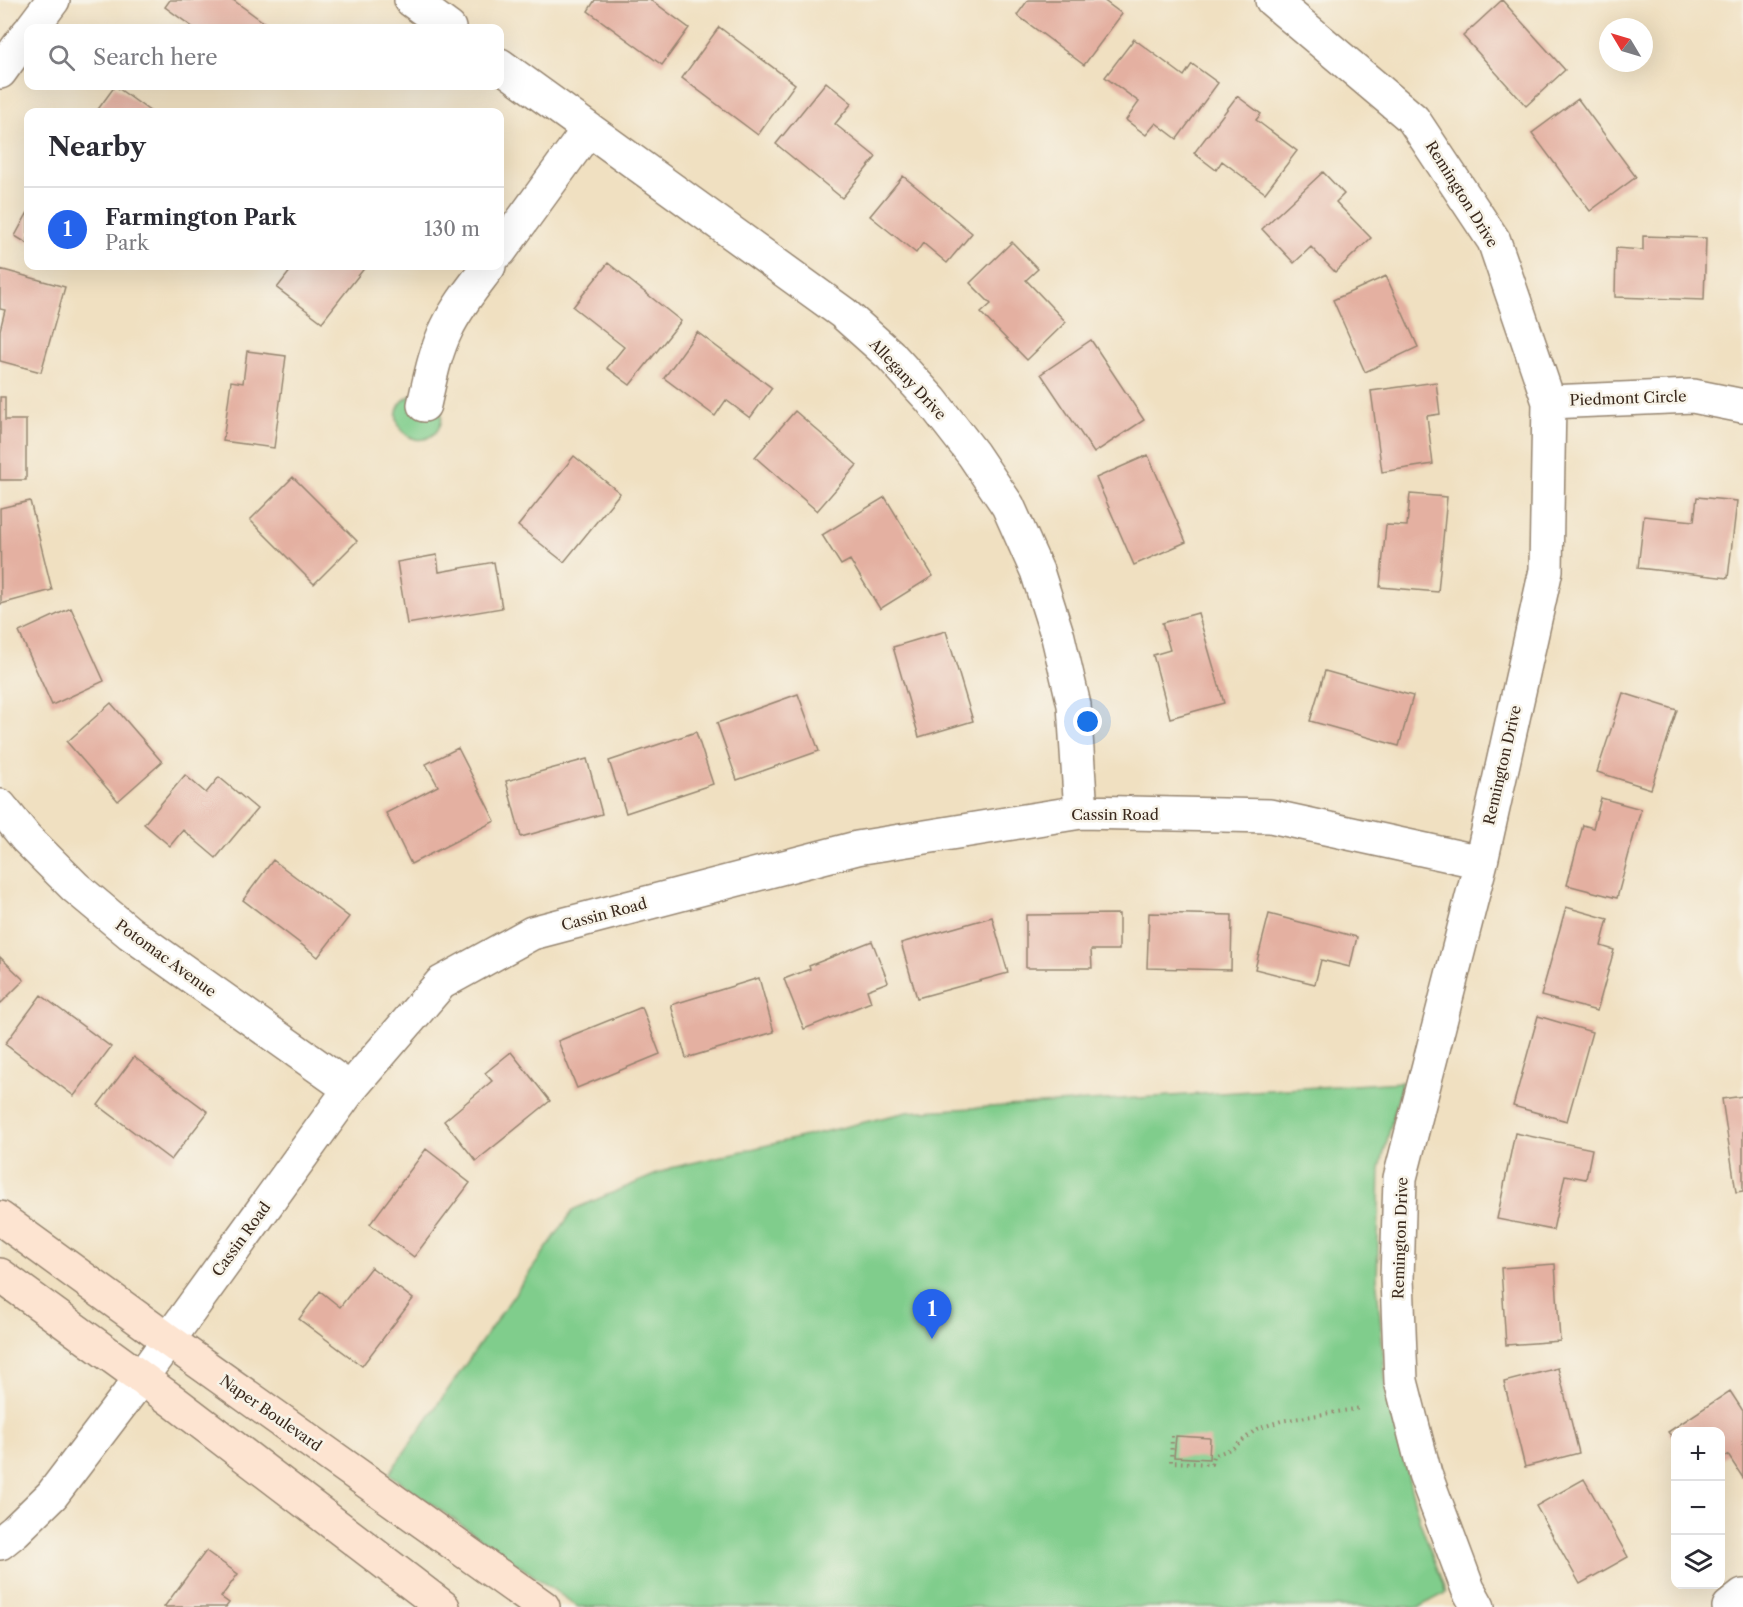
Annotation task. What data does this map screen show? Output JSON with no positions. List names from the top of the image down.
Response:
{
  "streets": {
    "main road": ["Naper Boulevard"],
    "street": [
      "Remington Drive",
      "Allegany Drive",
      "Piedmont Circle",
      "Cassin Road",
      "Potomac Avenue"
    ]
  },
  "crossings": [
    ["Remington Drive", "Piedmont Circle"],
    ["Remington Drive", "Cassin Road"],
    ["Allegany Drive", "Cassin Road"],
    ["Cassin Road", "Potomac Avenue"],
    ["Cassin Road", "Naper Boulevard"]
  ],
  "north": "top left",
  "page": {
    "search": "Search here",
    "heading": "Nearby",
    "list": [
      {
        "mark": "1",
        "name": "Farmington Park",
        "note": "Park",
        "value": "130 m"
      }
    ],
    "pins": "1",
    "map_buttons": ["+", "−"]
  }
}
